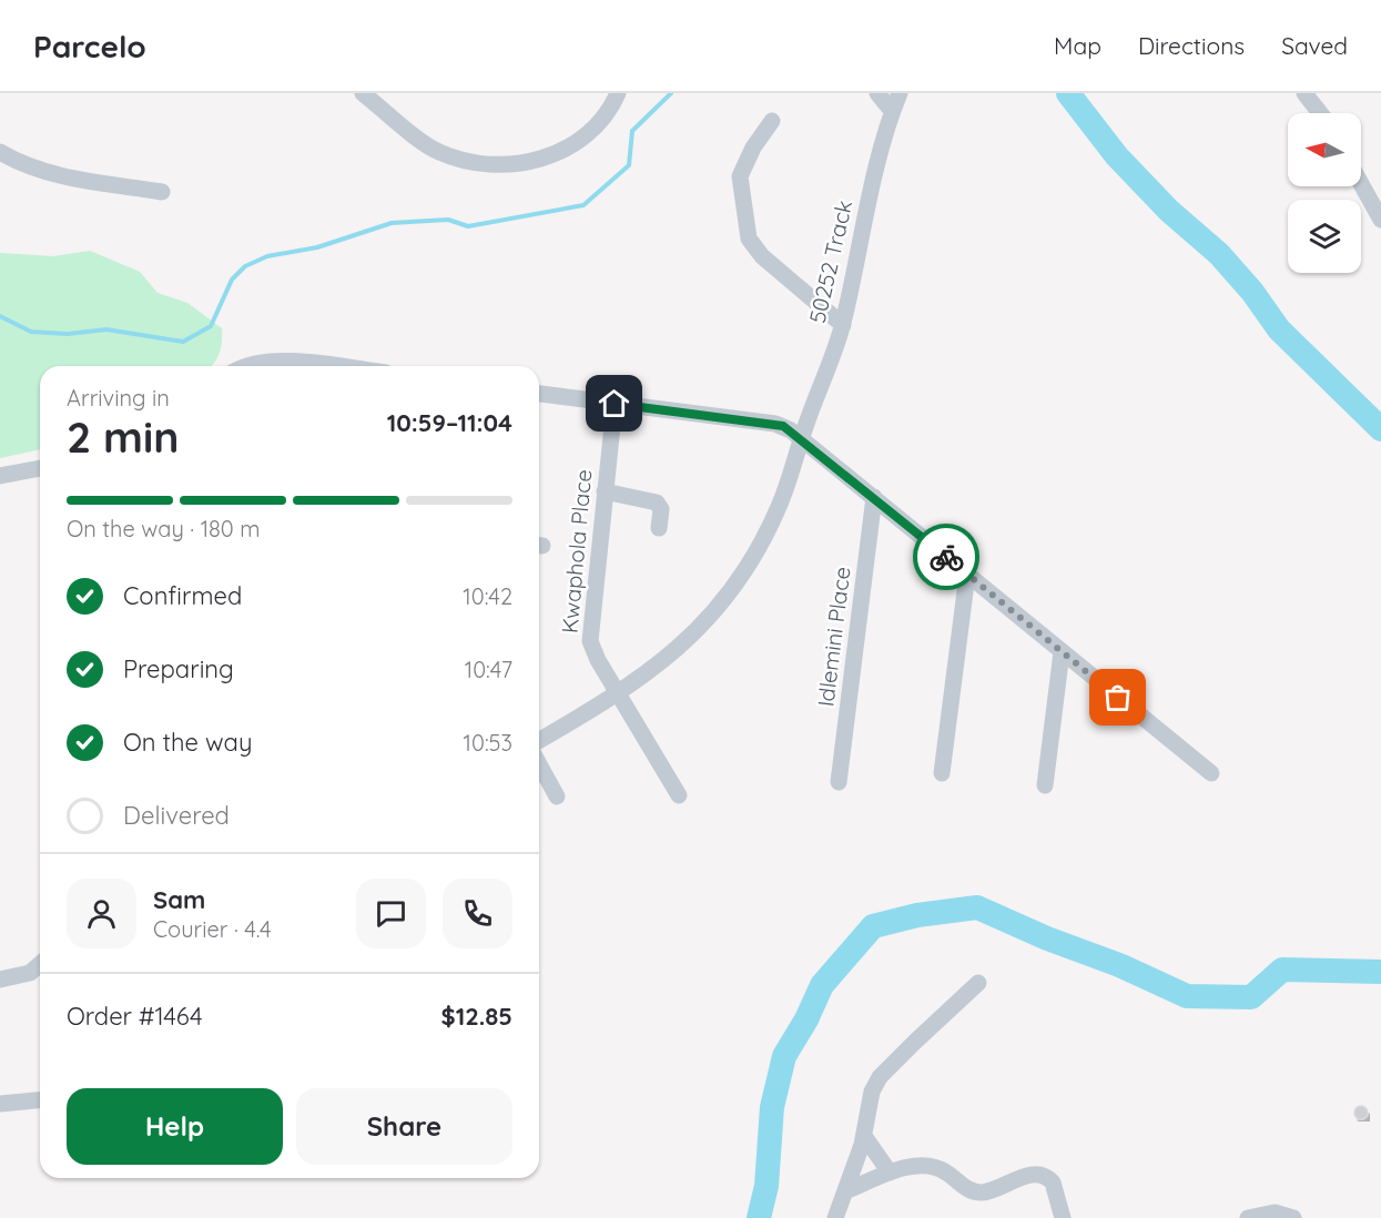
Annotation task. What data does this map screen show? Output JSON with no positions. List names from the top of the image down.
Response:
{
  "streets": {
    "street": ["50252 Track", "Kwaphola Place", "Idlemini Place"]
  },
  "crossings": [
    ["50252 Track", "Kwaphola Place"]
  ],
  "north": "left",
  "page": {
    "header": "Parcelo",
    "nav": ["Map", "Directions", "Saved"],
    "heading": ["2 min", "Arriving in", "10:59–11:04"],
    "panel": [
      "Sam",
      "Courier · 4.4",
      "Order #1464",
      "$12.85"
    ],
    "bar": "On the way · 180 m",
    "list": [
      ["Confirmed", "10:42"],
      ["Preparing", "10:47"],
      ["On the way", "10:53"],
      "Delivered"
    ],
    "buttons": ["Help", "Share"]
  }
}
